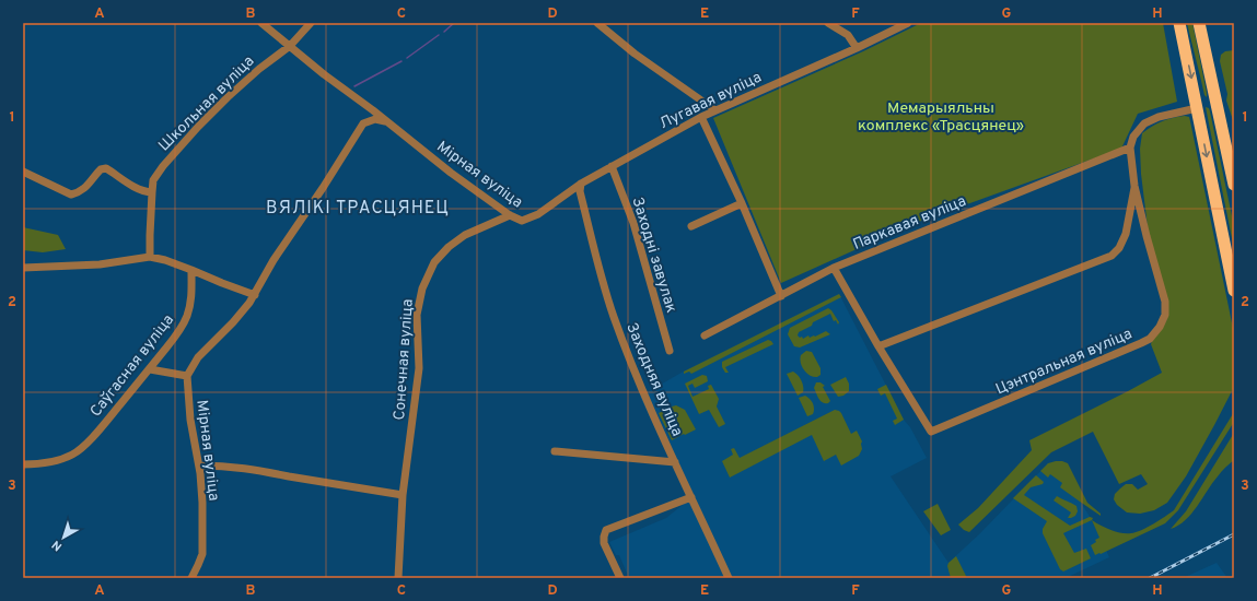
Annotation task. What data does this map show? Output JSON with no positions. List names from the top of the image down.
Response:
{
  "streets": {
    "street": [
      "Лугавая вуліца",
      "Школьная вуліца",
      "Мірная вуліца",
      "Паркавая вуліца",
      "Заходні завулак",
      "Сонечная вуліца",
      "Цэнтральная вуліца",
      "Саўгасная вуліца",
      "Заходняя вуліца"
    ]
  },
  "crossings": [
    ["Лугавая вуліца", "Мірная вуліца"],
    ["Лугавая вуліца", "Заходні завулак"],
    ["Лугавая вуліца", "Заходняя вуліца"],
    ["Школьная вуліца", "Мірная вуліца"],
    ["Мірная вуліца", "Сонечная вуліца"],
    ["Мірная вуліца", "Заходняя вуліца"],
    ["Паркавая вуліца", "Цэнтральная вуліца"]
  ],
  "districts": ["ВЯЛІКІ ТРАСЦЯНЕЦ"],
  "parks": ["Мемарыяльны комплекс «Трасцянец»"],
  "north": "bottom left",
  "grid": {
    "columns": [
      "A",
      "B",
      "C",
      "D",
      "E",
      "F",
      "G",
      "H"
    ],
    "rows": ["1", "2", "3"]
  }
}
